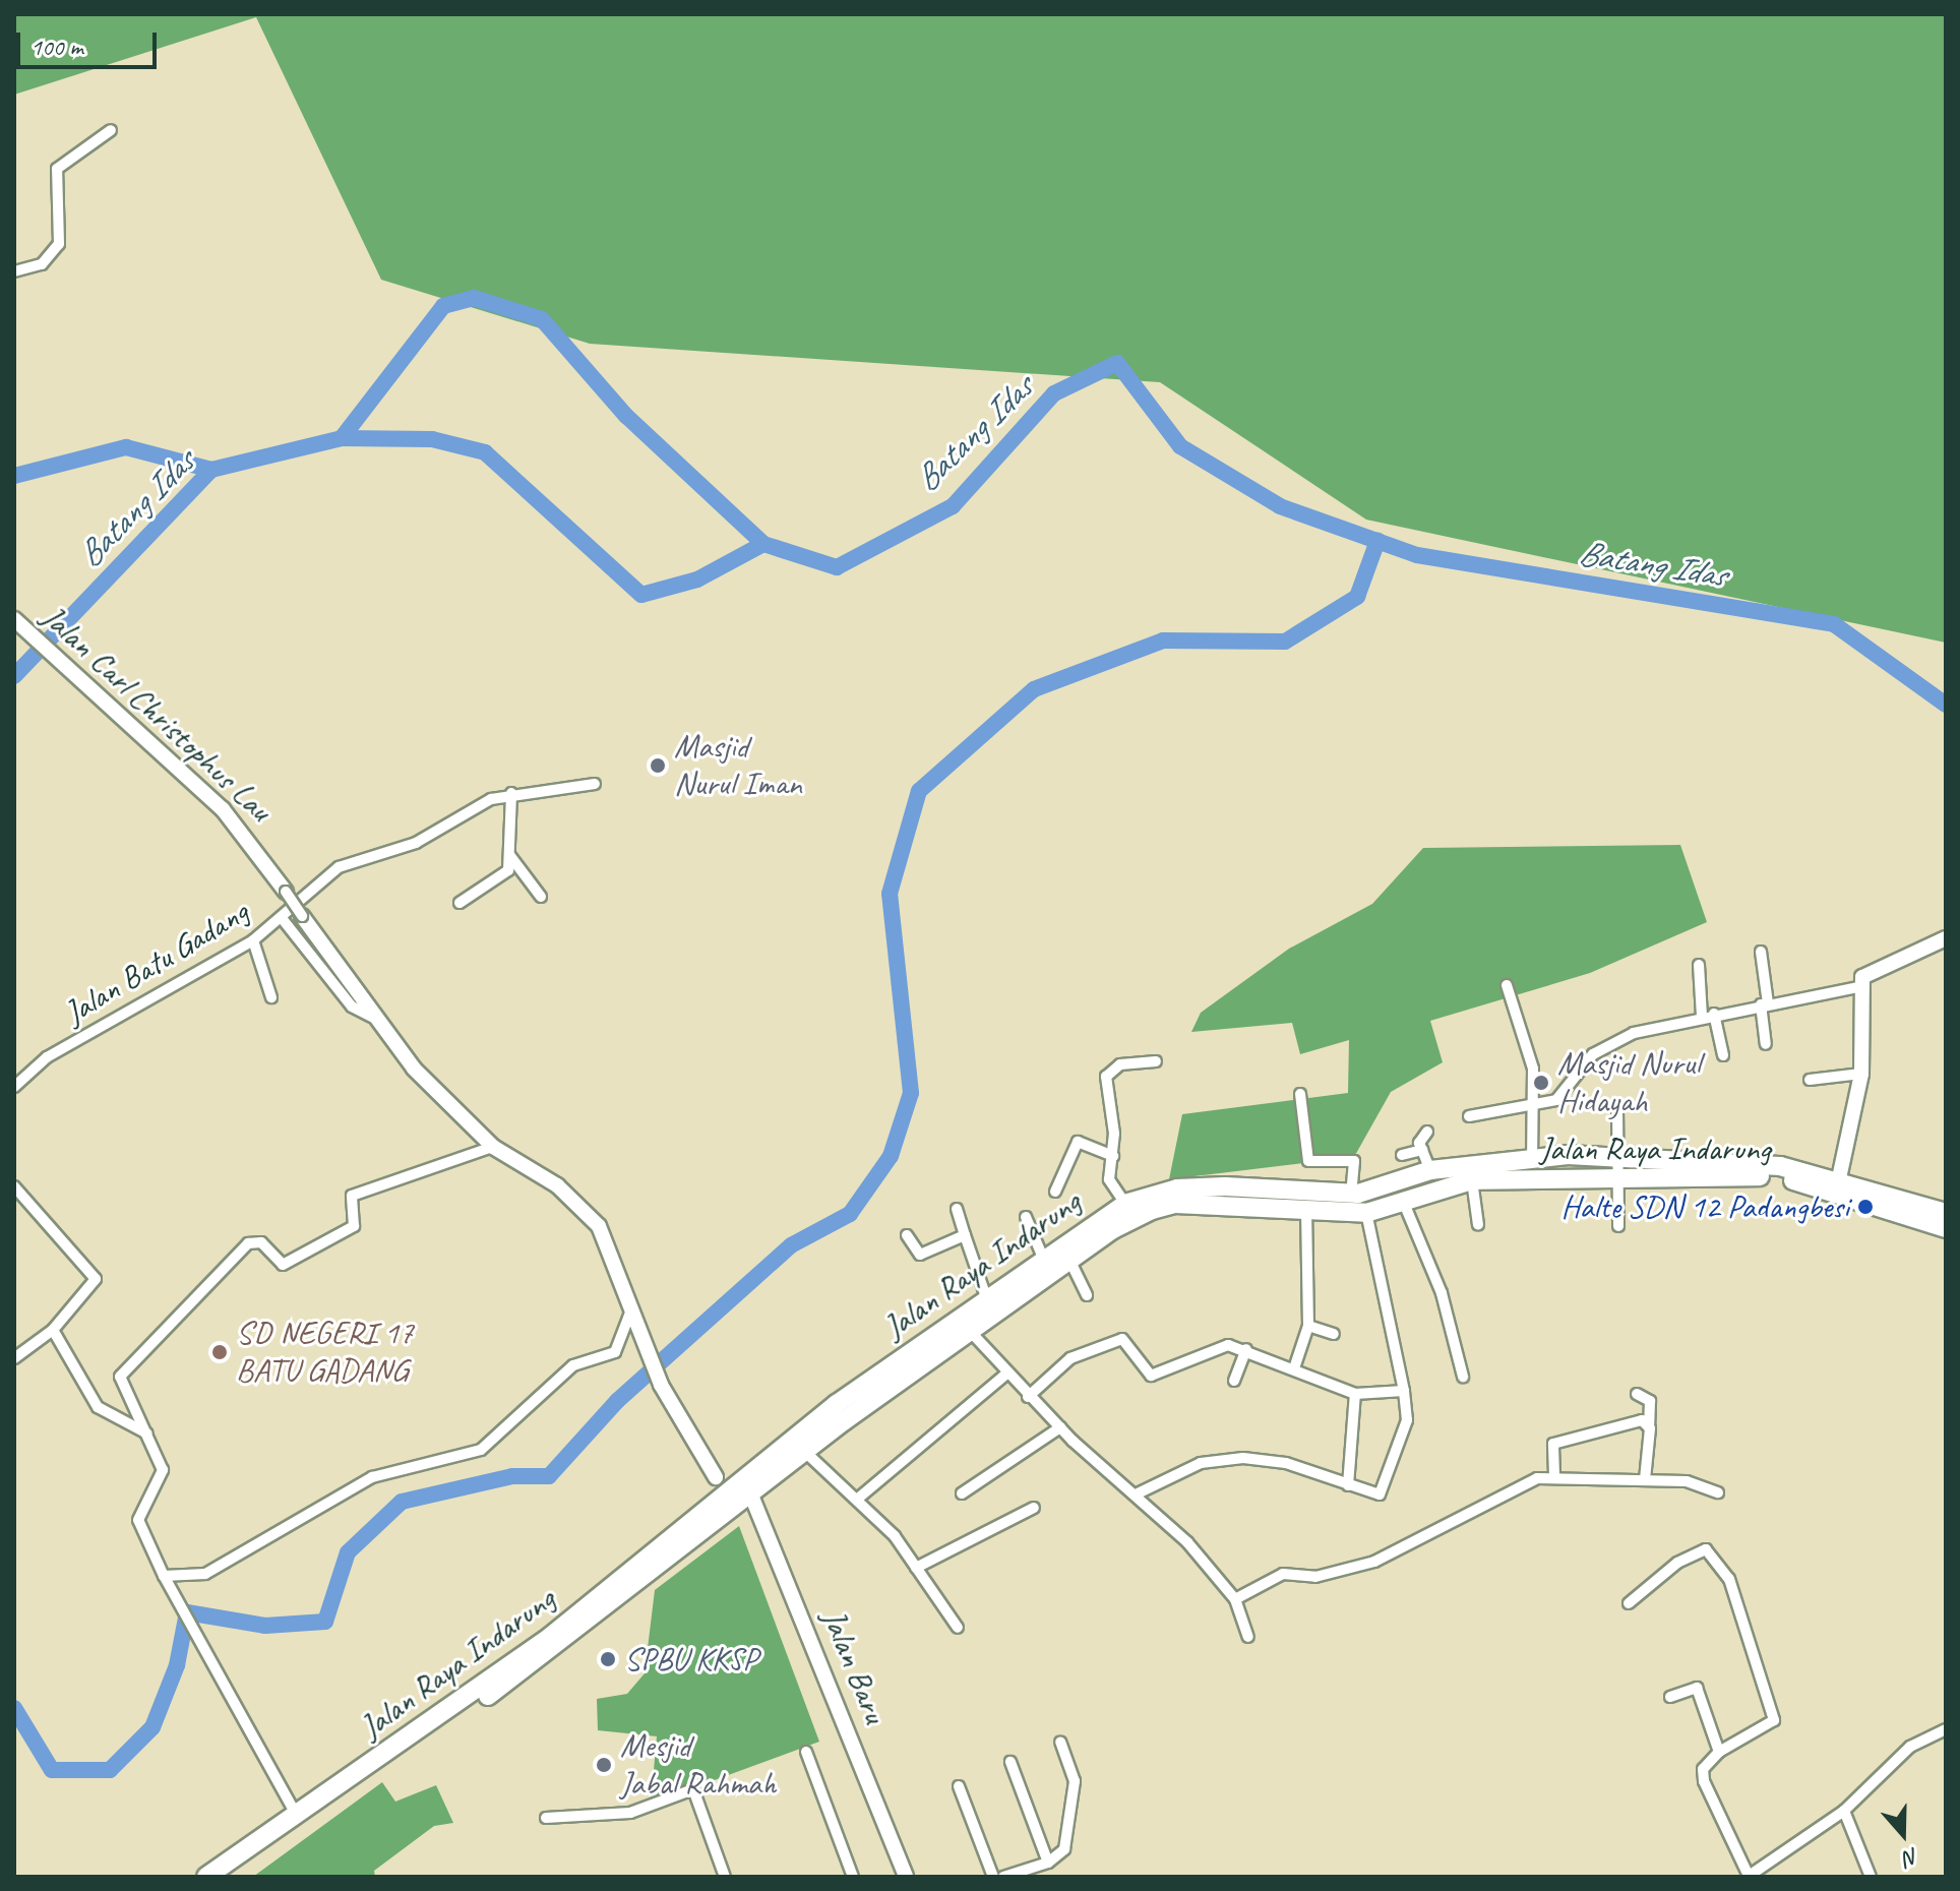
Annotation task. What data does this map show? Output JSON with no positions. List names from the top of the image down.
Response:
{
  "streets": {
    "highway": ["Jalan Raya Indarung"],
    "street": ["Jalan Carl Christophus Lau", "Jalan Batu Gadang", "Jalan Baru"]
  },
  "crossings": [
    ["Jalan Raya Indarung", "Jalan Baru"]
  ],
  "water": ["Batang Idas"],
  "places": [
    "Masjid Nurul Iman",
    "Masjid Nurul Hidayah",
    "Halte SDN 12 Padangbesi",
    "SD NEGERI 17 BATU GADANG",
    "SPBU KKSP",
    "Mesjid Jabal Rahmah"
  ],
  "scale_bar": "100 m",
  "north": "bottom"
}
